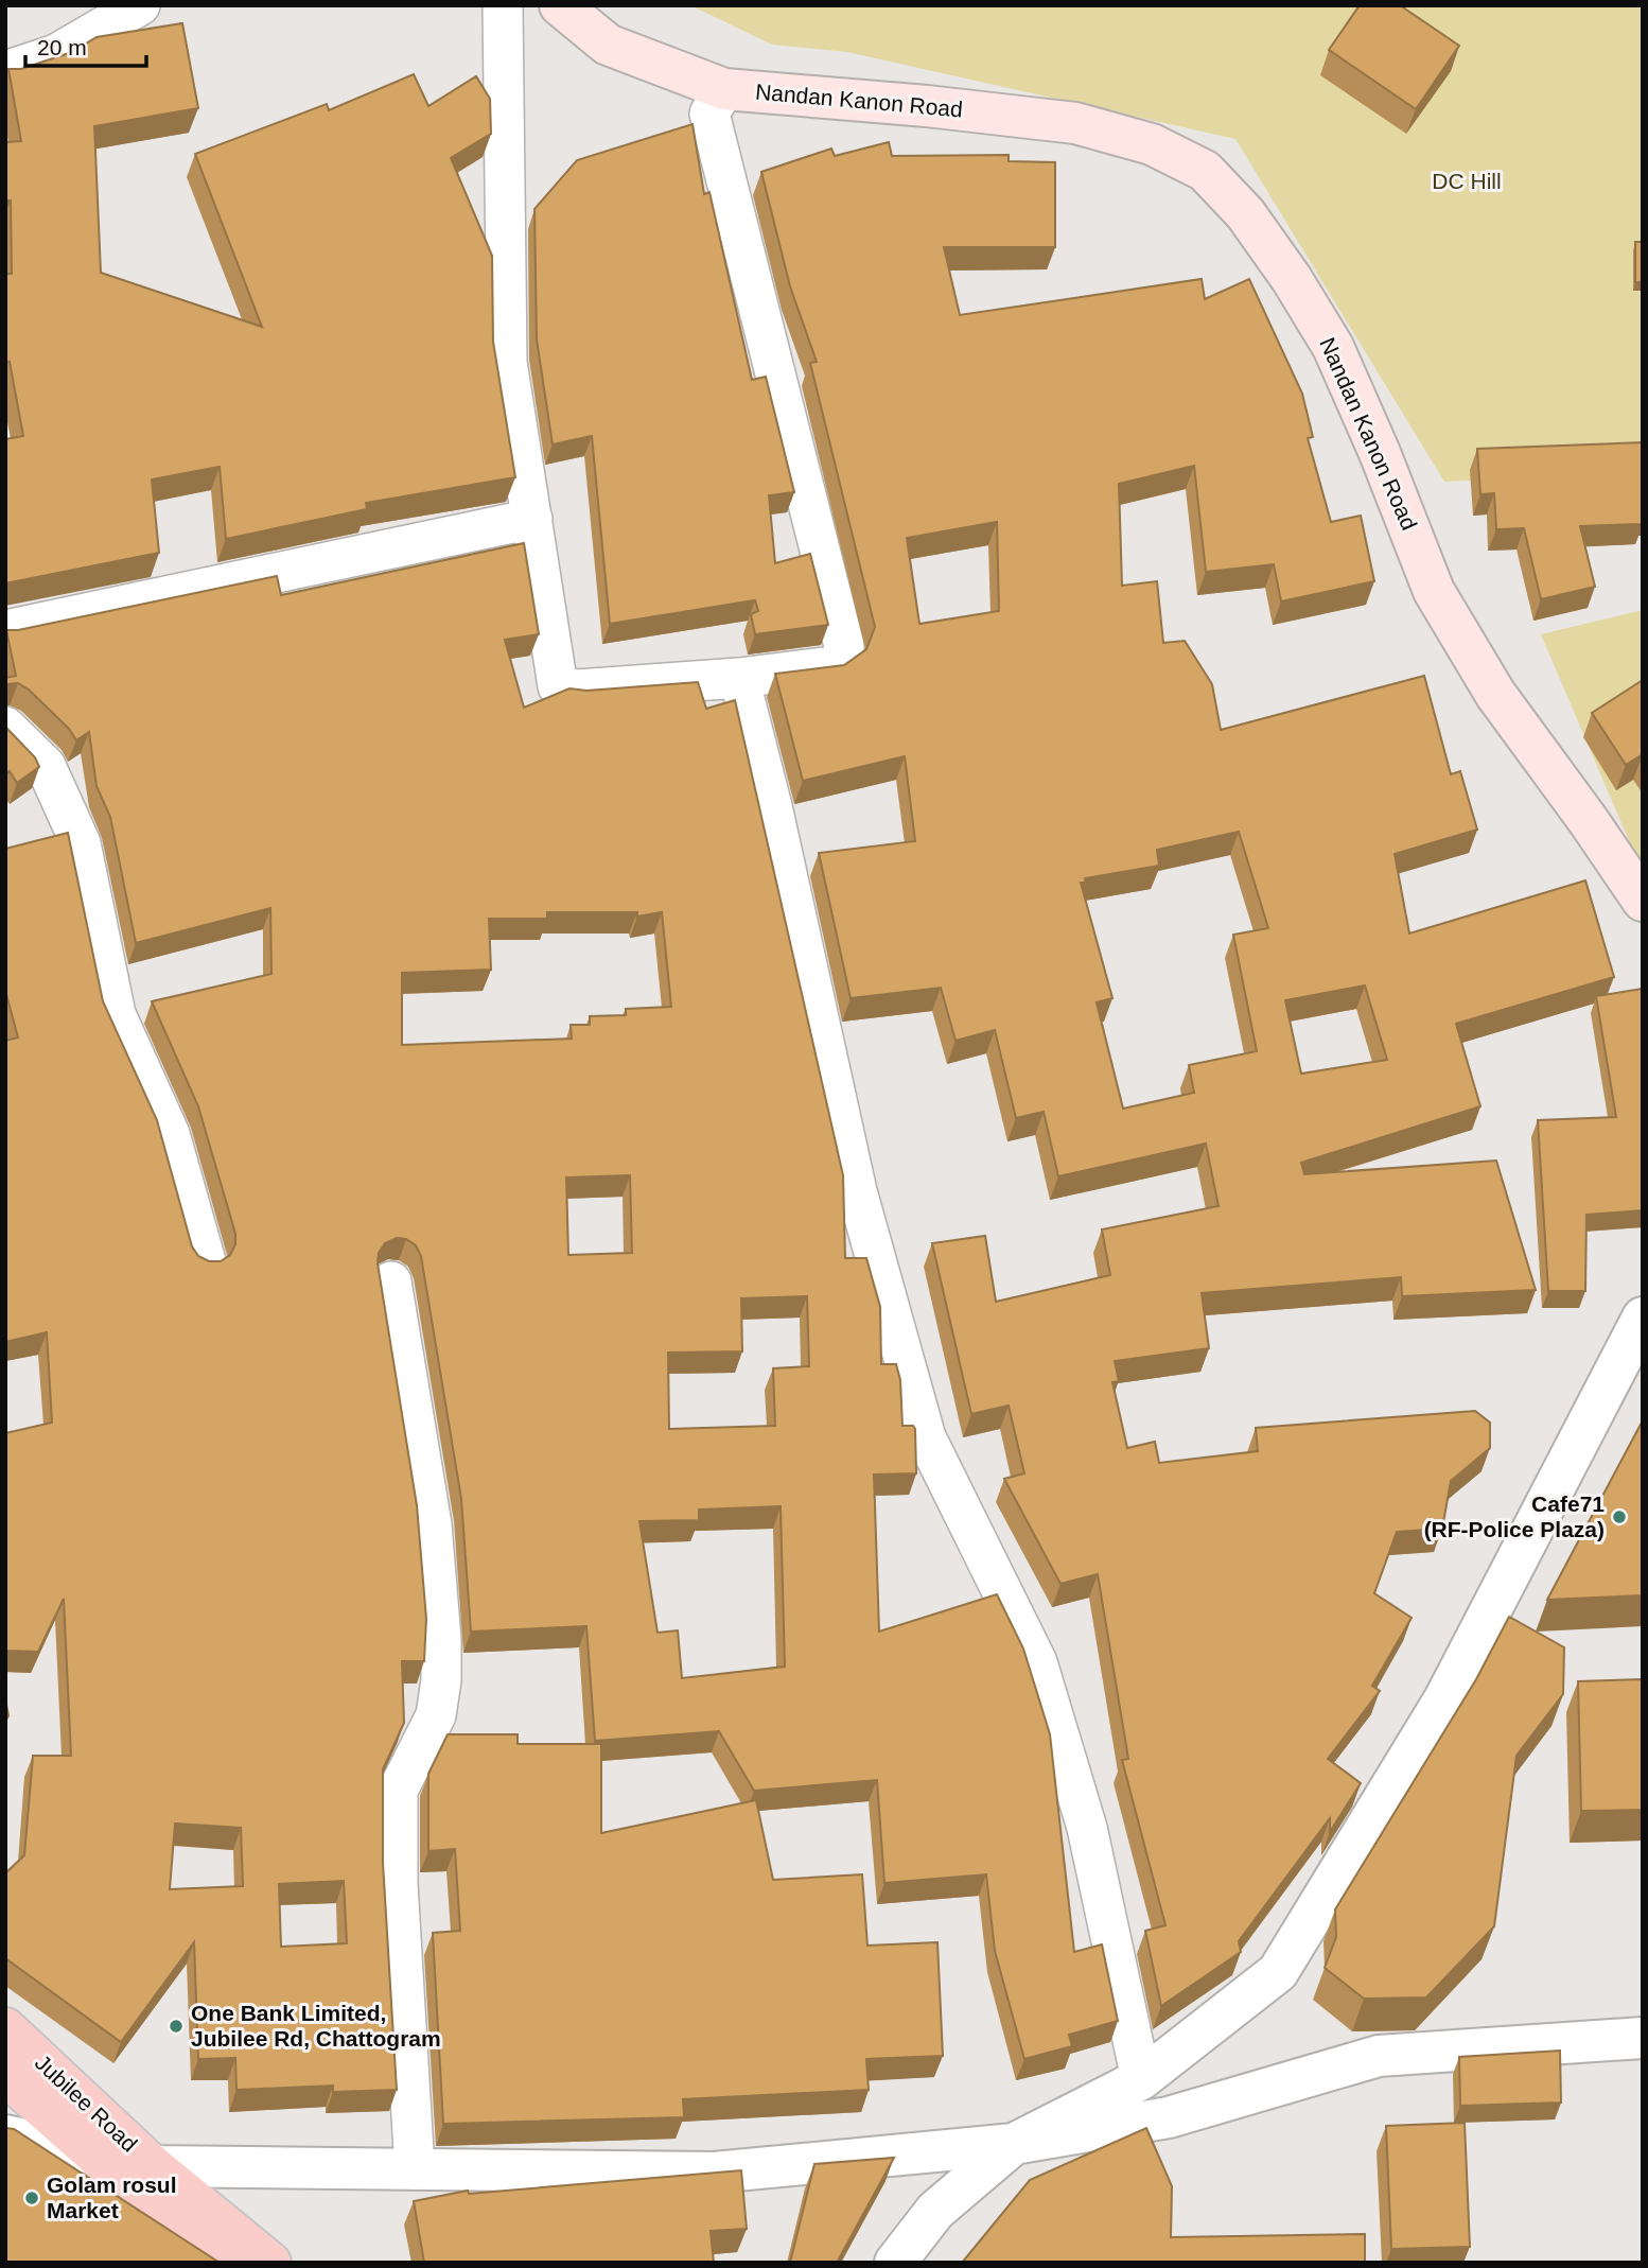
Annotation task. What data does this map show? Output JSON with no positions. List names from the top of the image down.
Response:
{
  "streets": {
    "main road": ["Nandan Kanon Road", "Jubilee Road"]
  },
  "parks": ["DC Hill"],
  "places": ["Cafe71 (RF-Police Plaza)", "One Bank Limited, Jubilee Rd, Chattogram", "Golam rosul Market"],
  "scale_bar": "20 m"
}
